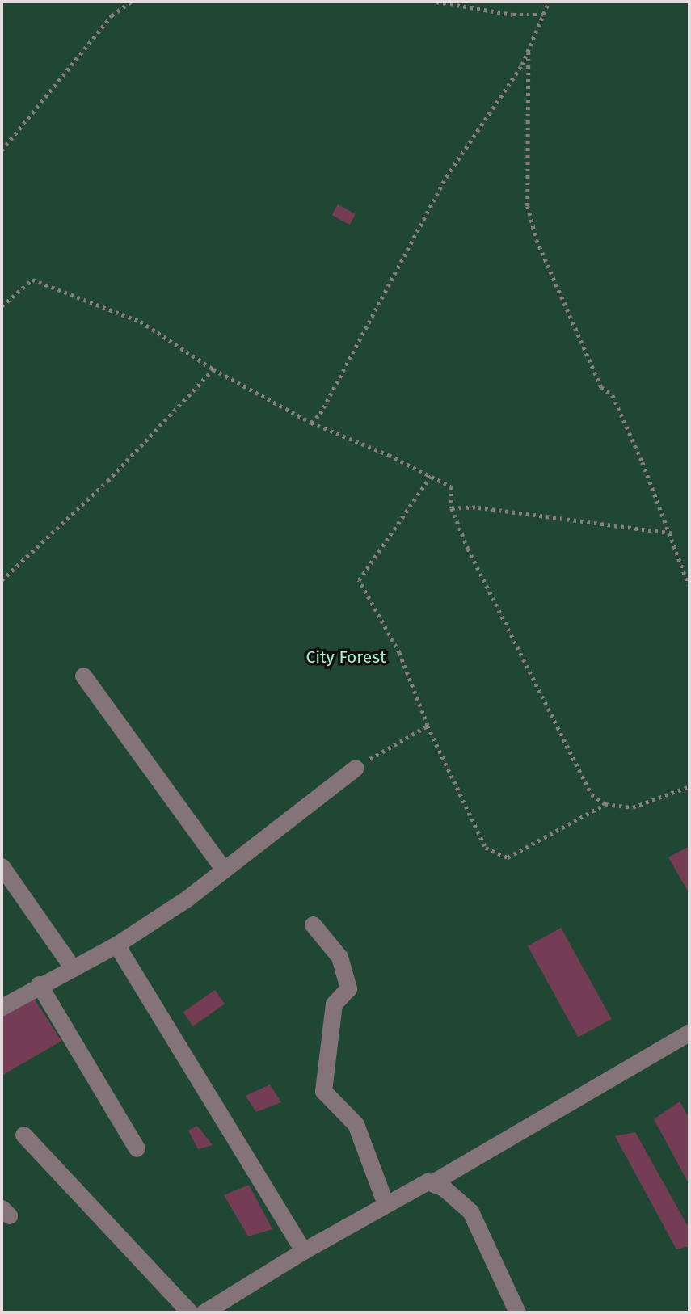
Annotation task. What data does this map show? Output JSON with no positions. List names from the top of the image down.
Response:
{
  "parks": ["City Forest"]
}
